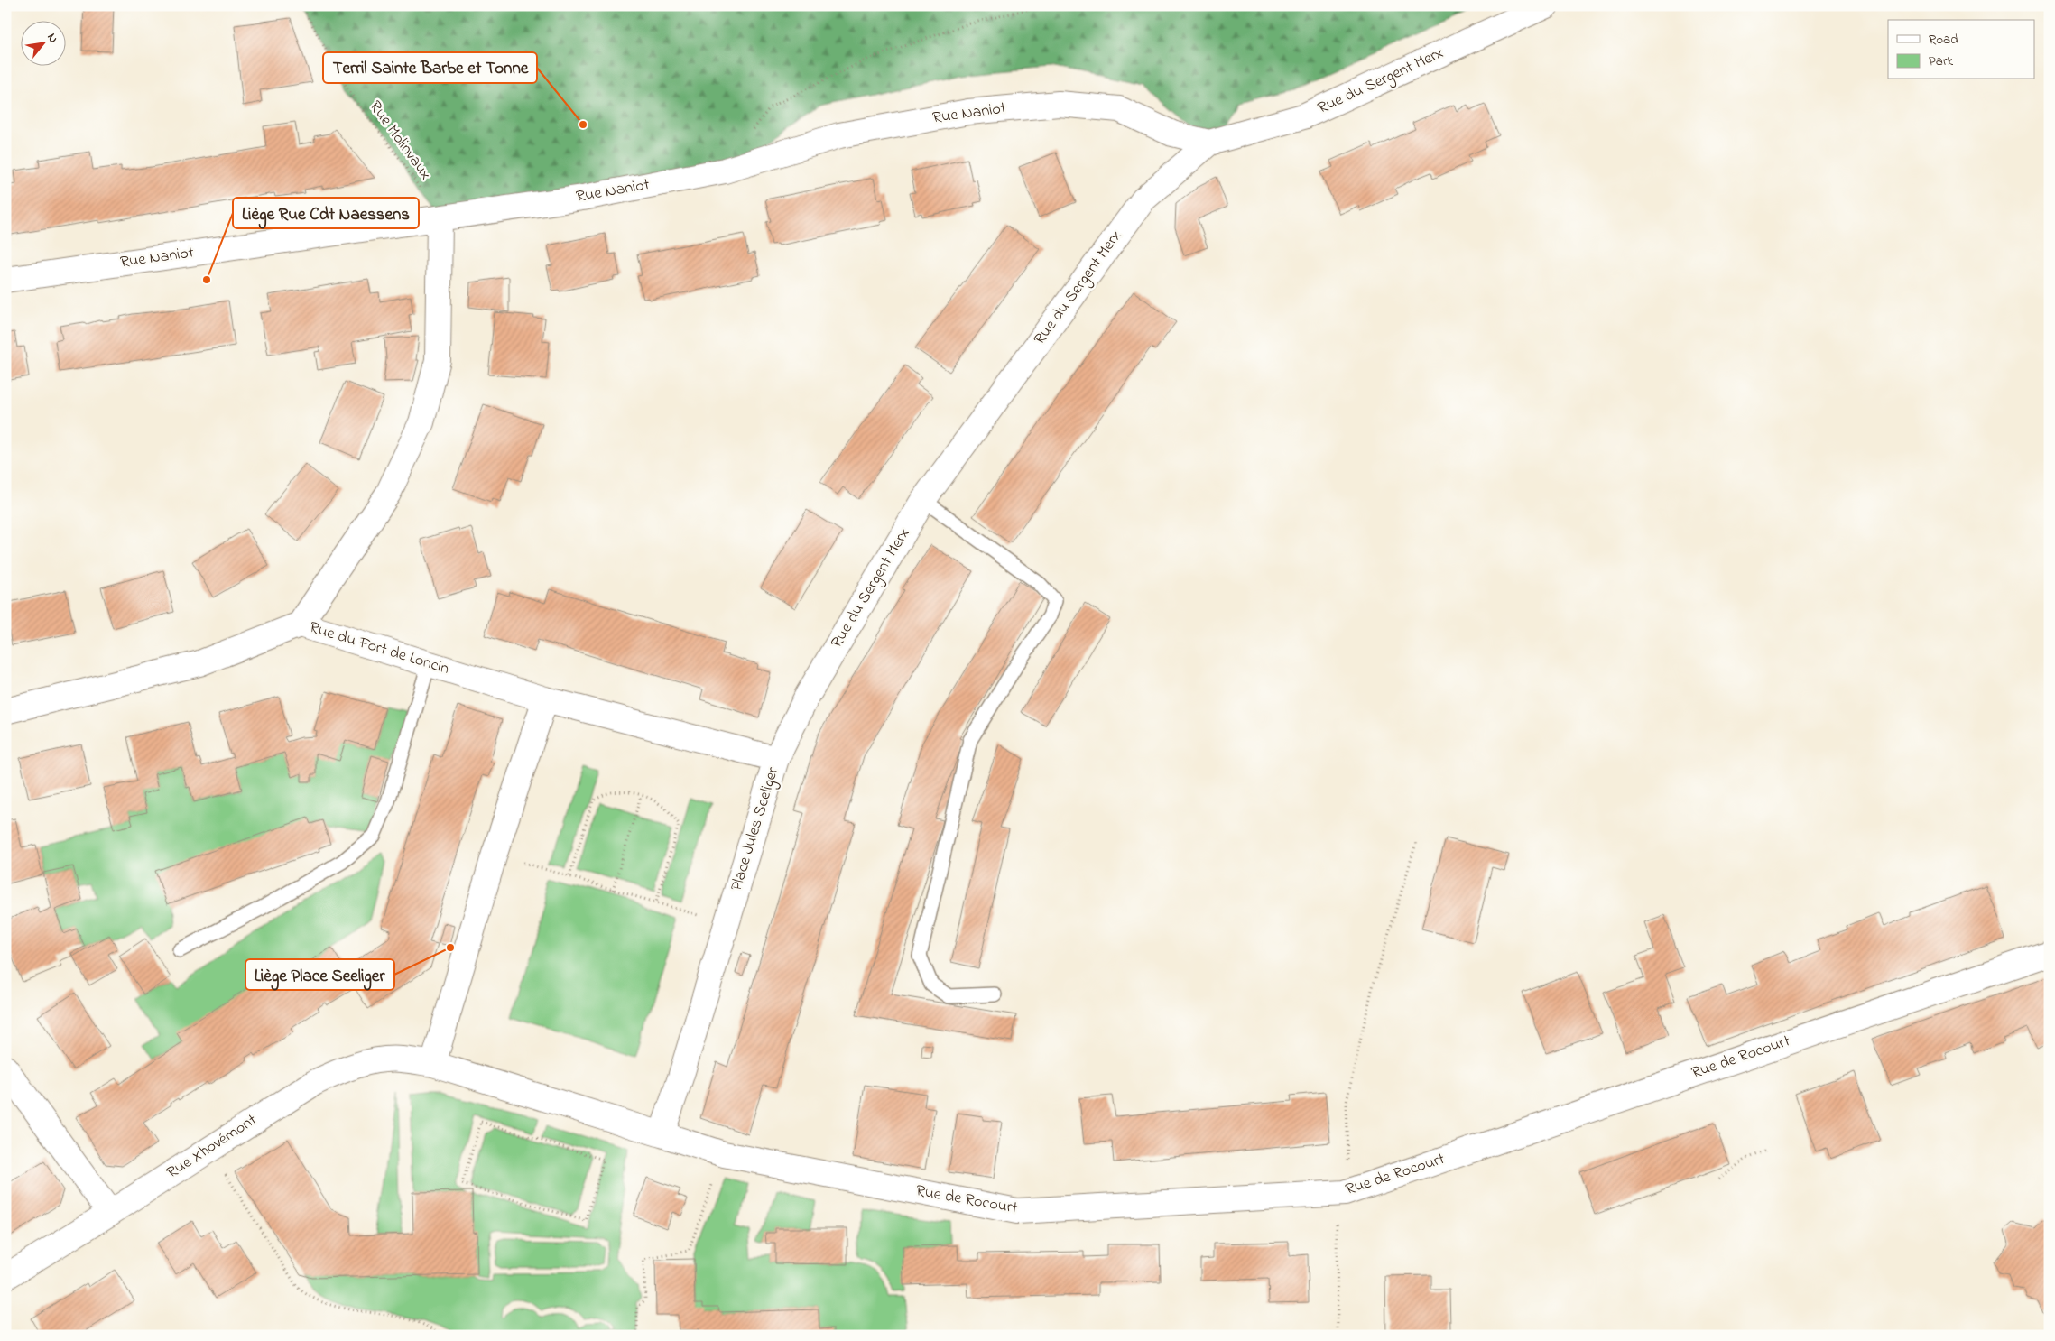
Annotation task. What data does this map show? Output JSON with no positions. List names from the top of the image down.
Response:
{
  "streets": {
    "street": [
      "Rue du Sergent Merx",
      "Rue Naniot",
      "Rue du Fort de Loncin",
      "Place Jules Seeliger",
      "Rue de Rocourt",
      "Rue Xhovémont"
    ],
    "path": ["Rue Molinvaux"]
  },
  "crossings": [
    ["Rue du Sergent Merx", "Rue Naniot"],
    ["Rue du Sergent Merx", "Place Jules Seeliger"],
    ["Rue Naniot", "Rue Molinvaux"],
    ["Rue du Fort de Loncin", "Place Jules Seeliger"],
    ["Place Jules Seeliger", "Rue de Rocourt"]
  ],
  "places": ["Terril Sainte Barbe et Tonne", "Liège Rue Cdt Naessens", "Liège Place Seeliger"],
  "legend": ["Road", "Park"],
  "north": "top right"
}
